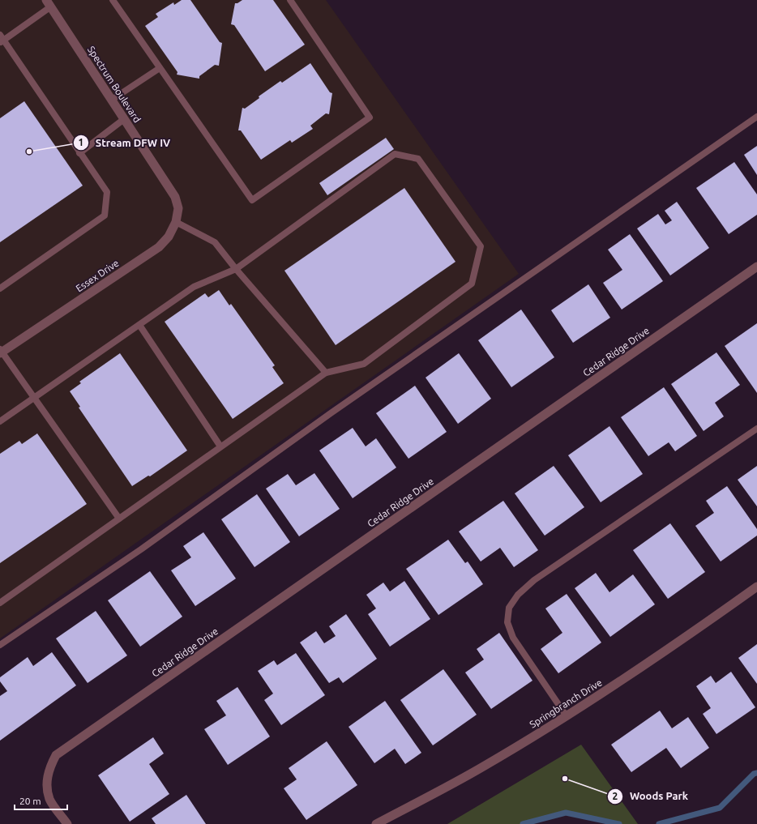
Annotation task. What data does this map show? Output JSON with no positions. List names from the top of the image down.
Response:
{
  "streets": {
    "street": [
      "Spectrum Boulevard",
      "Essex Drive",
      "Cedar Ridge Drive",
      "Springbranch Drive"
    ]
  },
  "crossings": [
    ["Spectrum Boulevard", "Essex Drive"]
  ],
  "places": ["Stream DFW IV", "Woods Park"],
  "scale_bar": "20 m"
}
